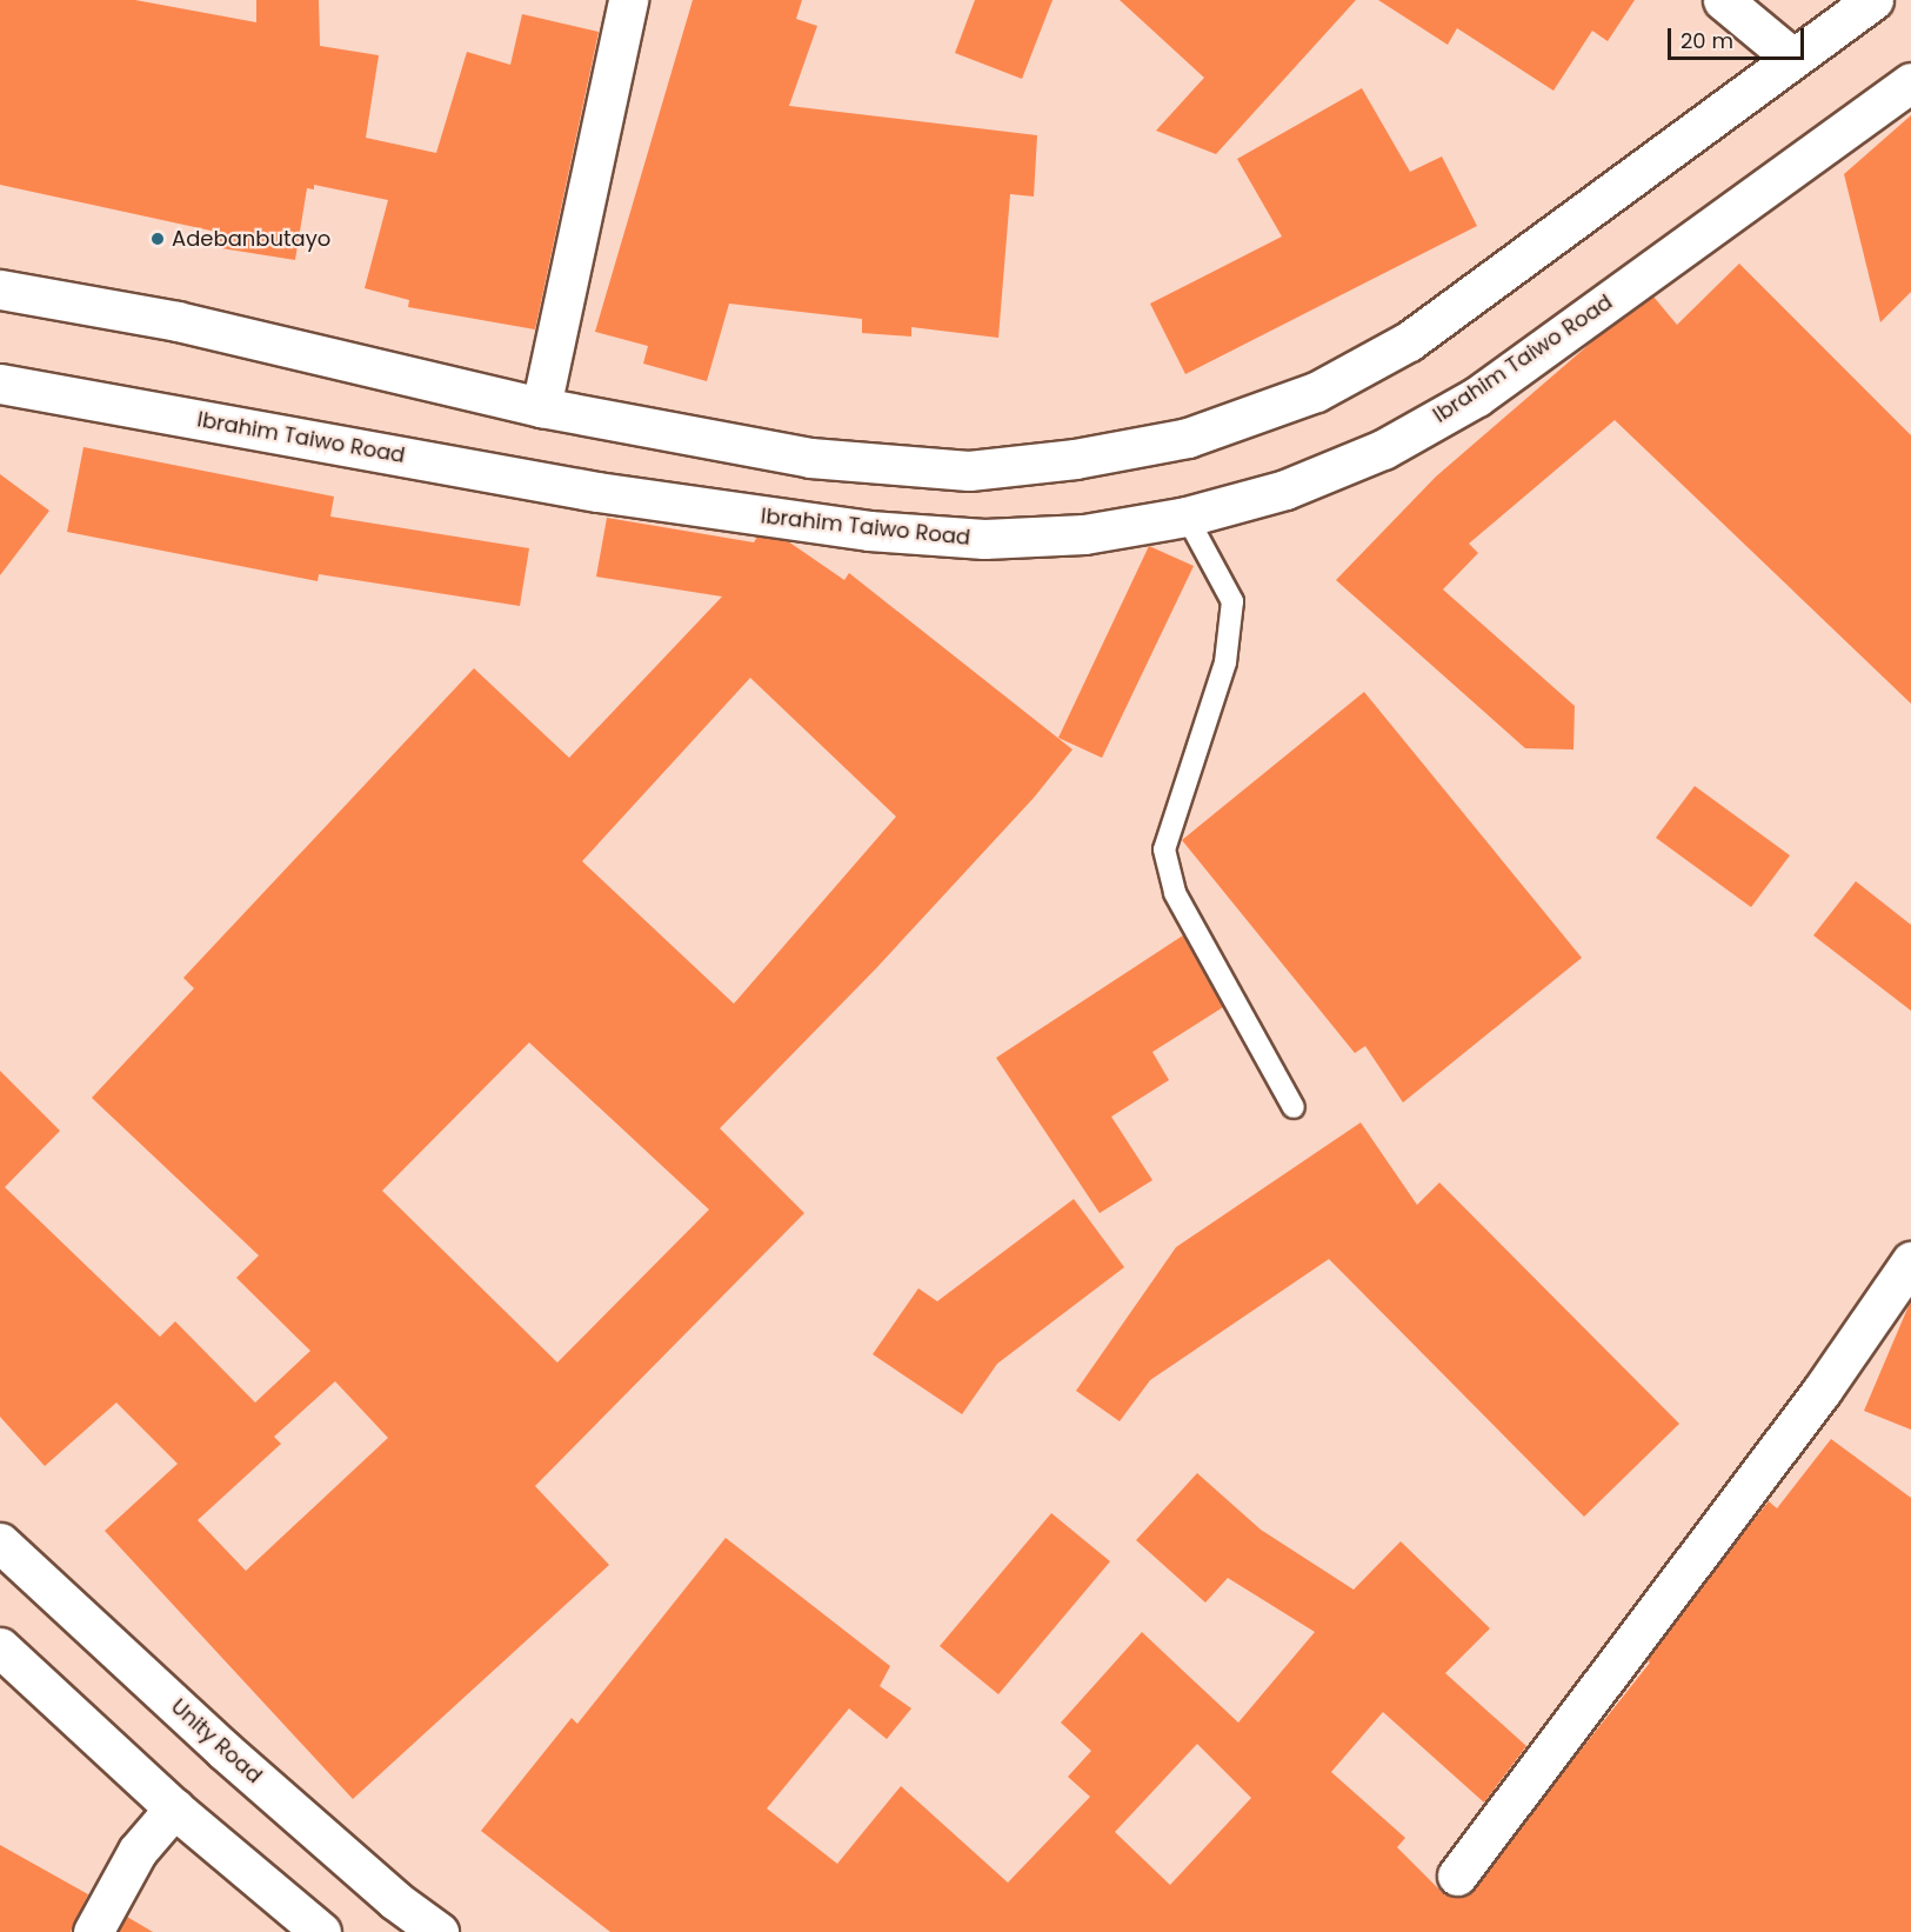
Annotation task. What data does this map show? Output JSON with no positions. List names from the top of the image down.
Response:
{
  "streets": {
    "main road": ["Ibrahim Taiwo Road", "Unity Road"]
  },
  "places": ["Adebanbutayo"],
  "scale_bar": "20 m"
}
